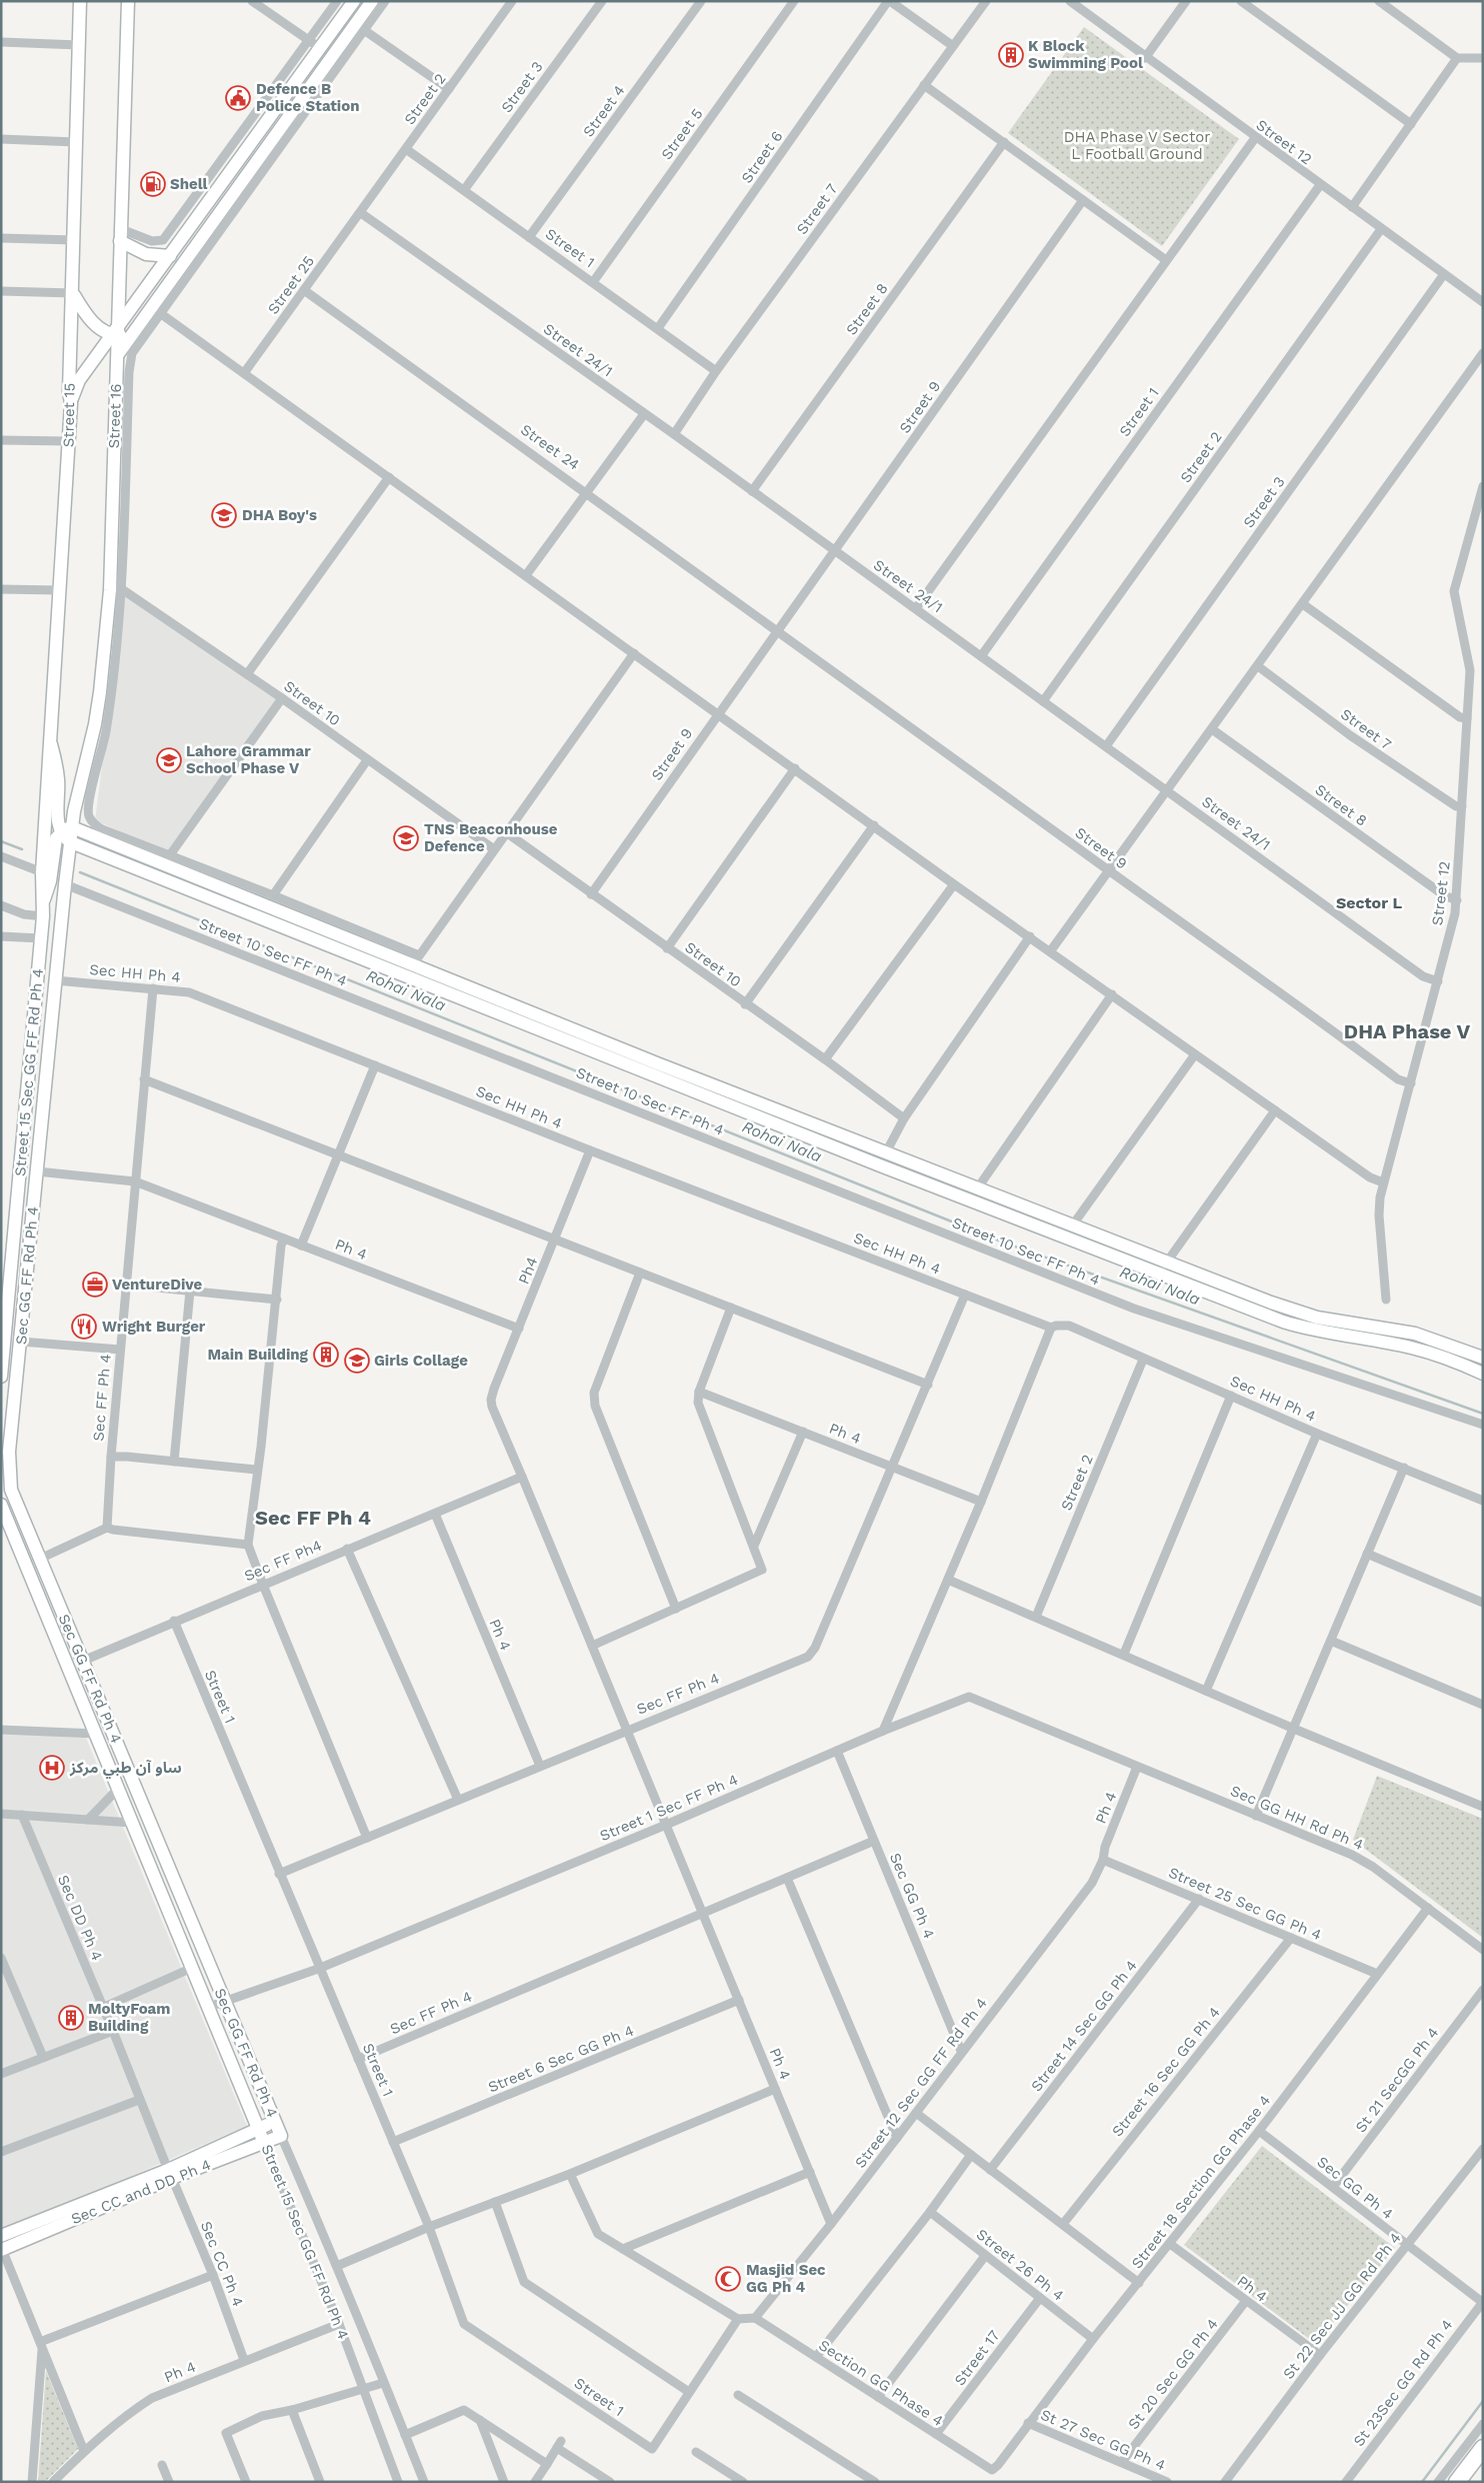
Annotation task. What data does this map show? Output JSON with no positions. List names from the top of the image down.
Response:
{
  "streets": {
    "main road": [
      "Street 15",
      "Street 16",
      "Street 15 Sec GG FF Rd Ph 4",
      "Sec GG FF Rd Ph 4",
      "Sec CC and DD Ph 4"
    ],
    "street": [
      "Street 3",
      "Street 2",
      "Street 4",
      "Street 5",
      "Street 12",
      "Street 6",
      "Street 7",
      "Street 1",
      "Street 25",
      "Street 8",
      "Street 24/1",
      "Street 9",
      "Street 24",
      "Street 10",
      "Street 10 Sec FF Ph 4",
      "Sec HH Ph 4",
      "Ph 4",
      "Ph4",
      "Sec FF Ph 4",
      "Sec FF Ph4",
      "Street 1 Sec FF Ph 4",
      "Sec GG HH Rd Ph 4",
      "Sec GG Ph 4",
      "Street 25 Sec GG Ph 4",
      "Sec DD Ph 4",
      "Street 14 Sec GG Ph 4",
      "Street 6 Sec GG Ph 4",
      "Street 16 Sec GG Ph 4",
      "St 21 SecGG Ph 4",
      "Street 12 Sec GG FF Rd Ph 4",
      "Street 18 Section GG Phase 4",
      "Sec CC Ph 4",
      "Street 26 Ph 4",
      "St 22 Sec JJ GG Rd Ph 4",
      "Street 17",
      "St 20 Sec GG Ph 4",
      "Section GG Phase 4",
      "St 23Sec GG Rd Ph 4",
      "St 27 Sec GG Ph 4"
    ]
  },
  "crossings": [
    ["Street 3", "Street 12"],
    ["Street 3", "Street 1"],
    ["Street 3", "Street 24/1"],
    ["Street 2", "Street 12"],
    ["Street 2", "Street 1"],
    ["Street 2", "Street 25"],
    ["Street 2", "Street 24/1"],
    ["Street 2", "Sec HH Ph 4"],
    ["Street 4", "Street 1"],
    ["Street 5", "Street 1"],
    ["Street 12", "Street 7"],
    ["Street 12", "Street 1"],
    ["Street 12", "Street 8"],
    ["Street 12", "Street 24/1"],
    ["Street 12", "Street 9"],
    ["Street 6", "Street 1"],
    ["Street 7", "Street 1"],
    ["Street 7", "Street 24/1"],
    ["Street 1", "Street 24/1"],
    ["Street 1", "Sec FF Ph 4"],
    ["Street 1", "Sec FF Ph4"],
    ["Street 1", "Street 1 Sec FF Ph 4"],
    ["Street 1", "Street 6 Sec GG Ph 4"],
    ["Street 25", "Street 24/1"],
    ["Street 25", "Street 24"],
    ["Street 8", "Street 24/1"],
    ["Street 24/1", "Street 9"],
    ["Street 9", "Street 24"],
    ["Street 9", "Street 10"],
    ["Street 15", "Street 15 Sec GG FF Rd Ph 4"],
    ["Street 16", "Street 10"],
    ["Street 16", "Sec GG FF Rd Ph 4"],
    ["Street 10 Sec FF Ph 4", "Sec GG FF Rd Ph 4"],
    ["Sec HH Ph 4", "Ph4"],
    ["Sec HH Ph 4", "Sec GG FF Rd Ph 4"],
    ["Sec HH Ph 4", "Sec FF Ph 4"],
    ["Street 15 Sec GG FF Rd Ph 4", "Ph 4"],
    ["Street 15 Sec GG FF Rd Ph 4", "Street 1 Sec FF Ph 4"],
    ["Street 15 Sec GG FF Rd Ph 4", "Sec CC and DD Ph 4"],
    ["Ph 4", "Ph4"],
    ["Ph 4", "Sec FF Ph 4"],
    ["Ph 4", "Sec FF Ph4"],
    ["Ph 4", "Street 1 Sec FF Ph 4"],
    ["Ph 4", "Sec GG HH Rd Ph 4"],
    ["Ph 4", "Street 25 Sec GG Ph 4"],
    ["Ph 4", "Street 6 Sec GG Ph 4"],
    ["Ph 4", "Street 12 Sec GG FF Rd Ph 4"],
    ["Ph 4", "Street 18 Section GG Phase 4"],
    ["Ph 4", "Sec CC Ph 4"],
    ["Ph 4", "St 22 Sec JJ GG Rd Ph 4"],
    ["Ph 4", "St 20 Sec GG Ph 4"],
    ["Ph4", "Sec FF Ph4"],
    ["Sec GG FF Rd Ph 4", "Sec FF Ph4"],
    ["Sec GG FF Rd Ph 4", "Street 1 Sec FF Ph 4"],
    ["Sec GG FF Rd Ph 4", "Sec CC and DD Ph 4"],
    ["Sec FF Ph 4", "Sec FF Ph4"],
    ["Sec FF Ph 4", "Sec GG Ph 4"],
    ["Street 1 Sec FF Ph 4", "Sec GG HH Rd Ph 4"],
    ["Street 1 Sec FF Ph 4", "Sec GG Ph 4"],
    ["Sec GG HH Rd Ph 4", "Street 18 Section GG Phase 4"],
    ["Sec GG Ph 4", "St 21 SecGG Ph 4"],
    ["Sec GG Ph 4", "Street 12 Sec GG FF Rd Ph 4"],
    ["Sec GG Ph 4", "Street 18 Section GG Phase 4"],
    ["Sec GG Ph 4", "St 22 Sec JJ GG Rd Ph 4"],
    ["Sec GG Ph 4", "St 23Sec GG Rd Ph 4"],
    ["Street 25 Sec GG Ph 4", "Street 14 Sec GG Ph 4"],
    ["Street 25 Sec GG Ph 4", "Street 16 Sec GG Ph 4"],
    ["Street 25 Sec GG Ph 4", "Street 12 Sec GG FF Rd Ph 4"],
    ["Street 25 Sec GG Ph 4", "Street 18 Section GG Phase 4"],
    ["Sec DD Ph 4", "Sec CC and DD Ph 4"],
    ["Sec DD Ph 4", "Sec CC Ph 4"],
    ["Street 12 Sec GG FF Rd Ph 4", "Section GG Phase 4"],
    ["Street 18 Section GG Phase 4", "Street 26 Ph 4"],
    ["Street 18 Section GG Phase 4", "Section GG Phase 4"],
    ["Street 18 Section GG Phase 4", "St 27 Sec GG Ph 4"],
    ["Sec CC and DD Ph 4", "Sec CC Ph 4"],
    ["Street 26 Ph 4", "Street 17"],
    ["Street 17", "Section GG Phase 4"],
    ["St 20 Sec GG Ph 4", "St 27 Sec GG Ph 4"]
  ],
  "districts": ["Sector L", "DHA Phase V", "Sec FF Ph 4"],
  "water": ["Rohai Nala"],
  "parks": ["DHA Phase V Sector L Football Ground"],
  "places": {
    "building": ["K Block Swimming Pool", "Main Building", "MoltyFoam Building"],
    "public building": ["Defence B Police Station"],
    "fuel station": ["Shell"],
    "school or university": [
      "DHA Boy's",
      "Lahore Grammar School Phase V",
      "TNS Beaconhouse Defence",
      "Girls Collage"
    ],
    "office": ["VentureDive"],
    "restaurant": ["Wright Burger"],
    "hospital": ["ساو آن طبي مرکز"],
    "mosque": ["Masjid Sec GG Ph 4"]
  }
}
